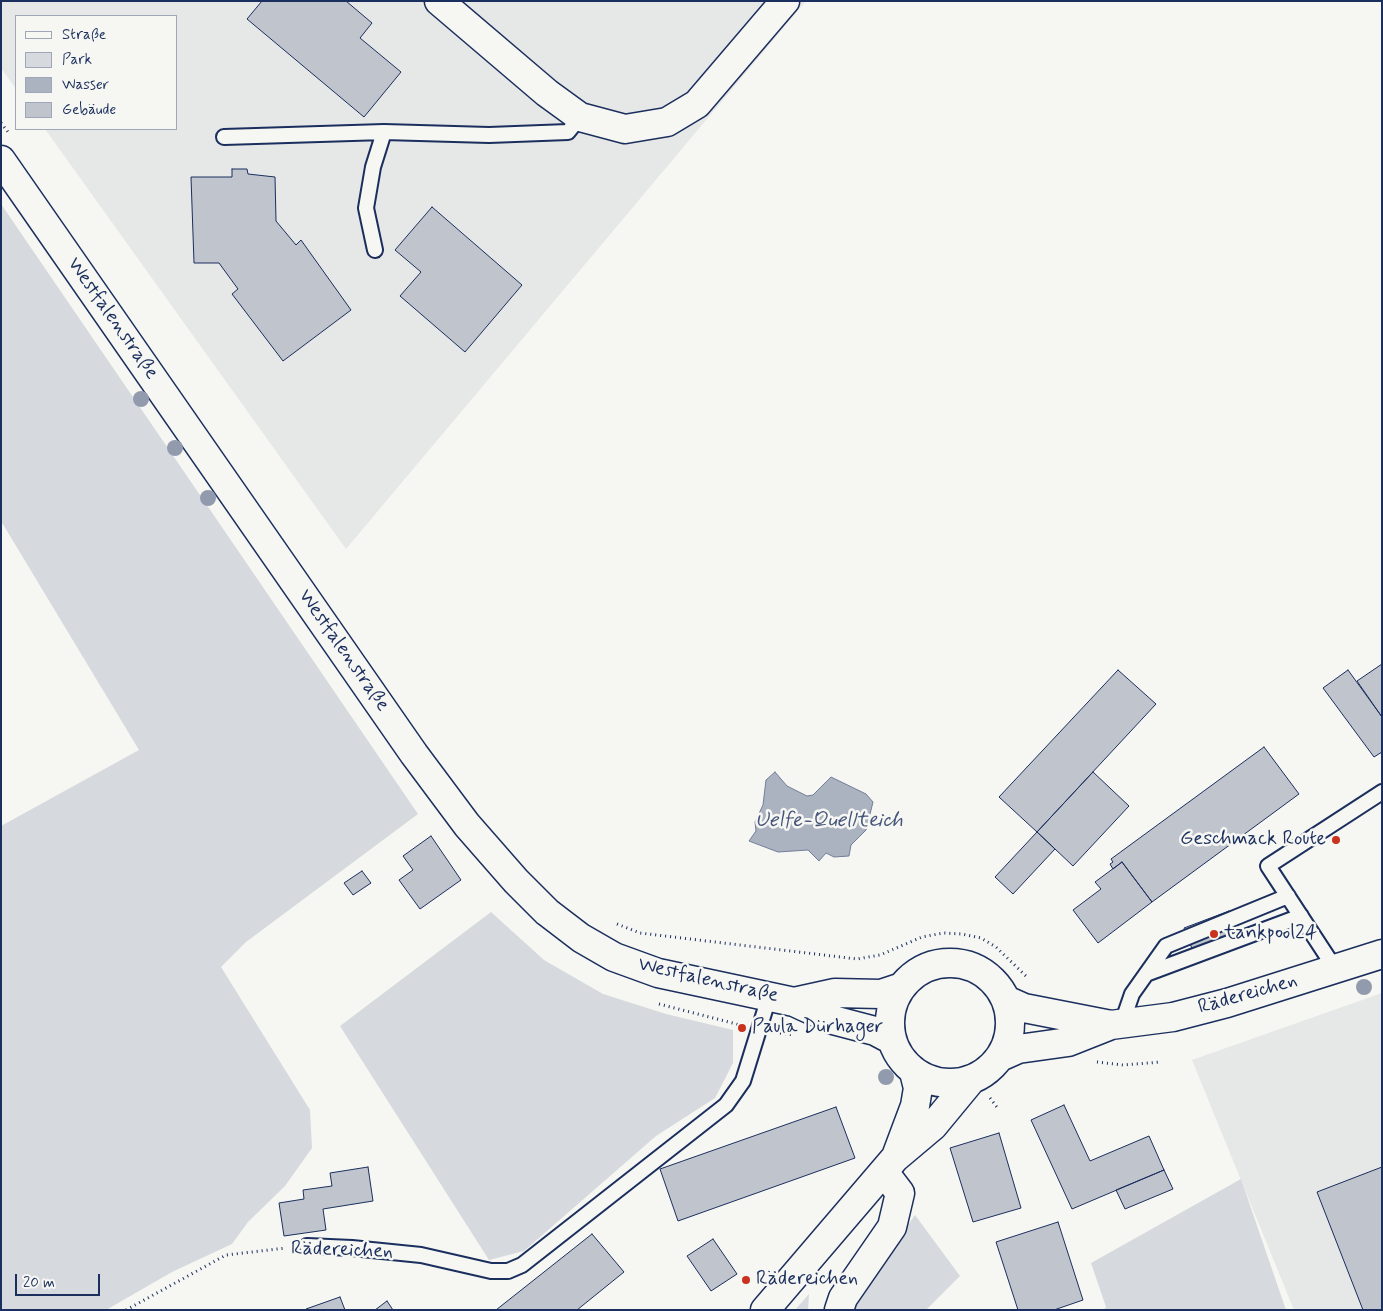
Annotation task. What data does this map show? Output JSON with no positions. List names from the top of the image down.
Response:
{
  "streets": {
    "main road": ["Westfalenstraße", "Rädereichen"]
  },
  "crossings": [
    ["Westfalenstraße", "Rädereichen"]
  ],
  "water": ["Uelfe-Quellteich"],
  "places": [
    "Geschmack Route",
    "tankpool24",
    "Paula Dürhager",
    "Rädereichen"
  ],
  "legend": [
    "Straße",
    "Park",
    "Wasser",
    "Gebäude"
  ],
  "scale_bar": "20 m"
}
